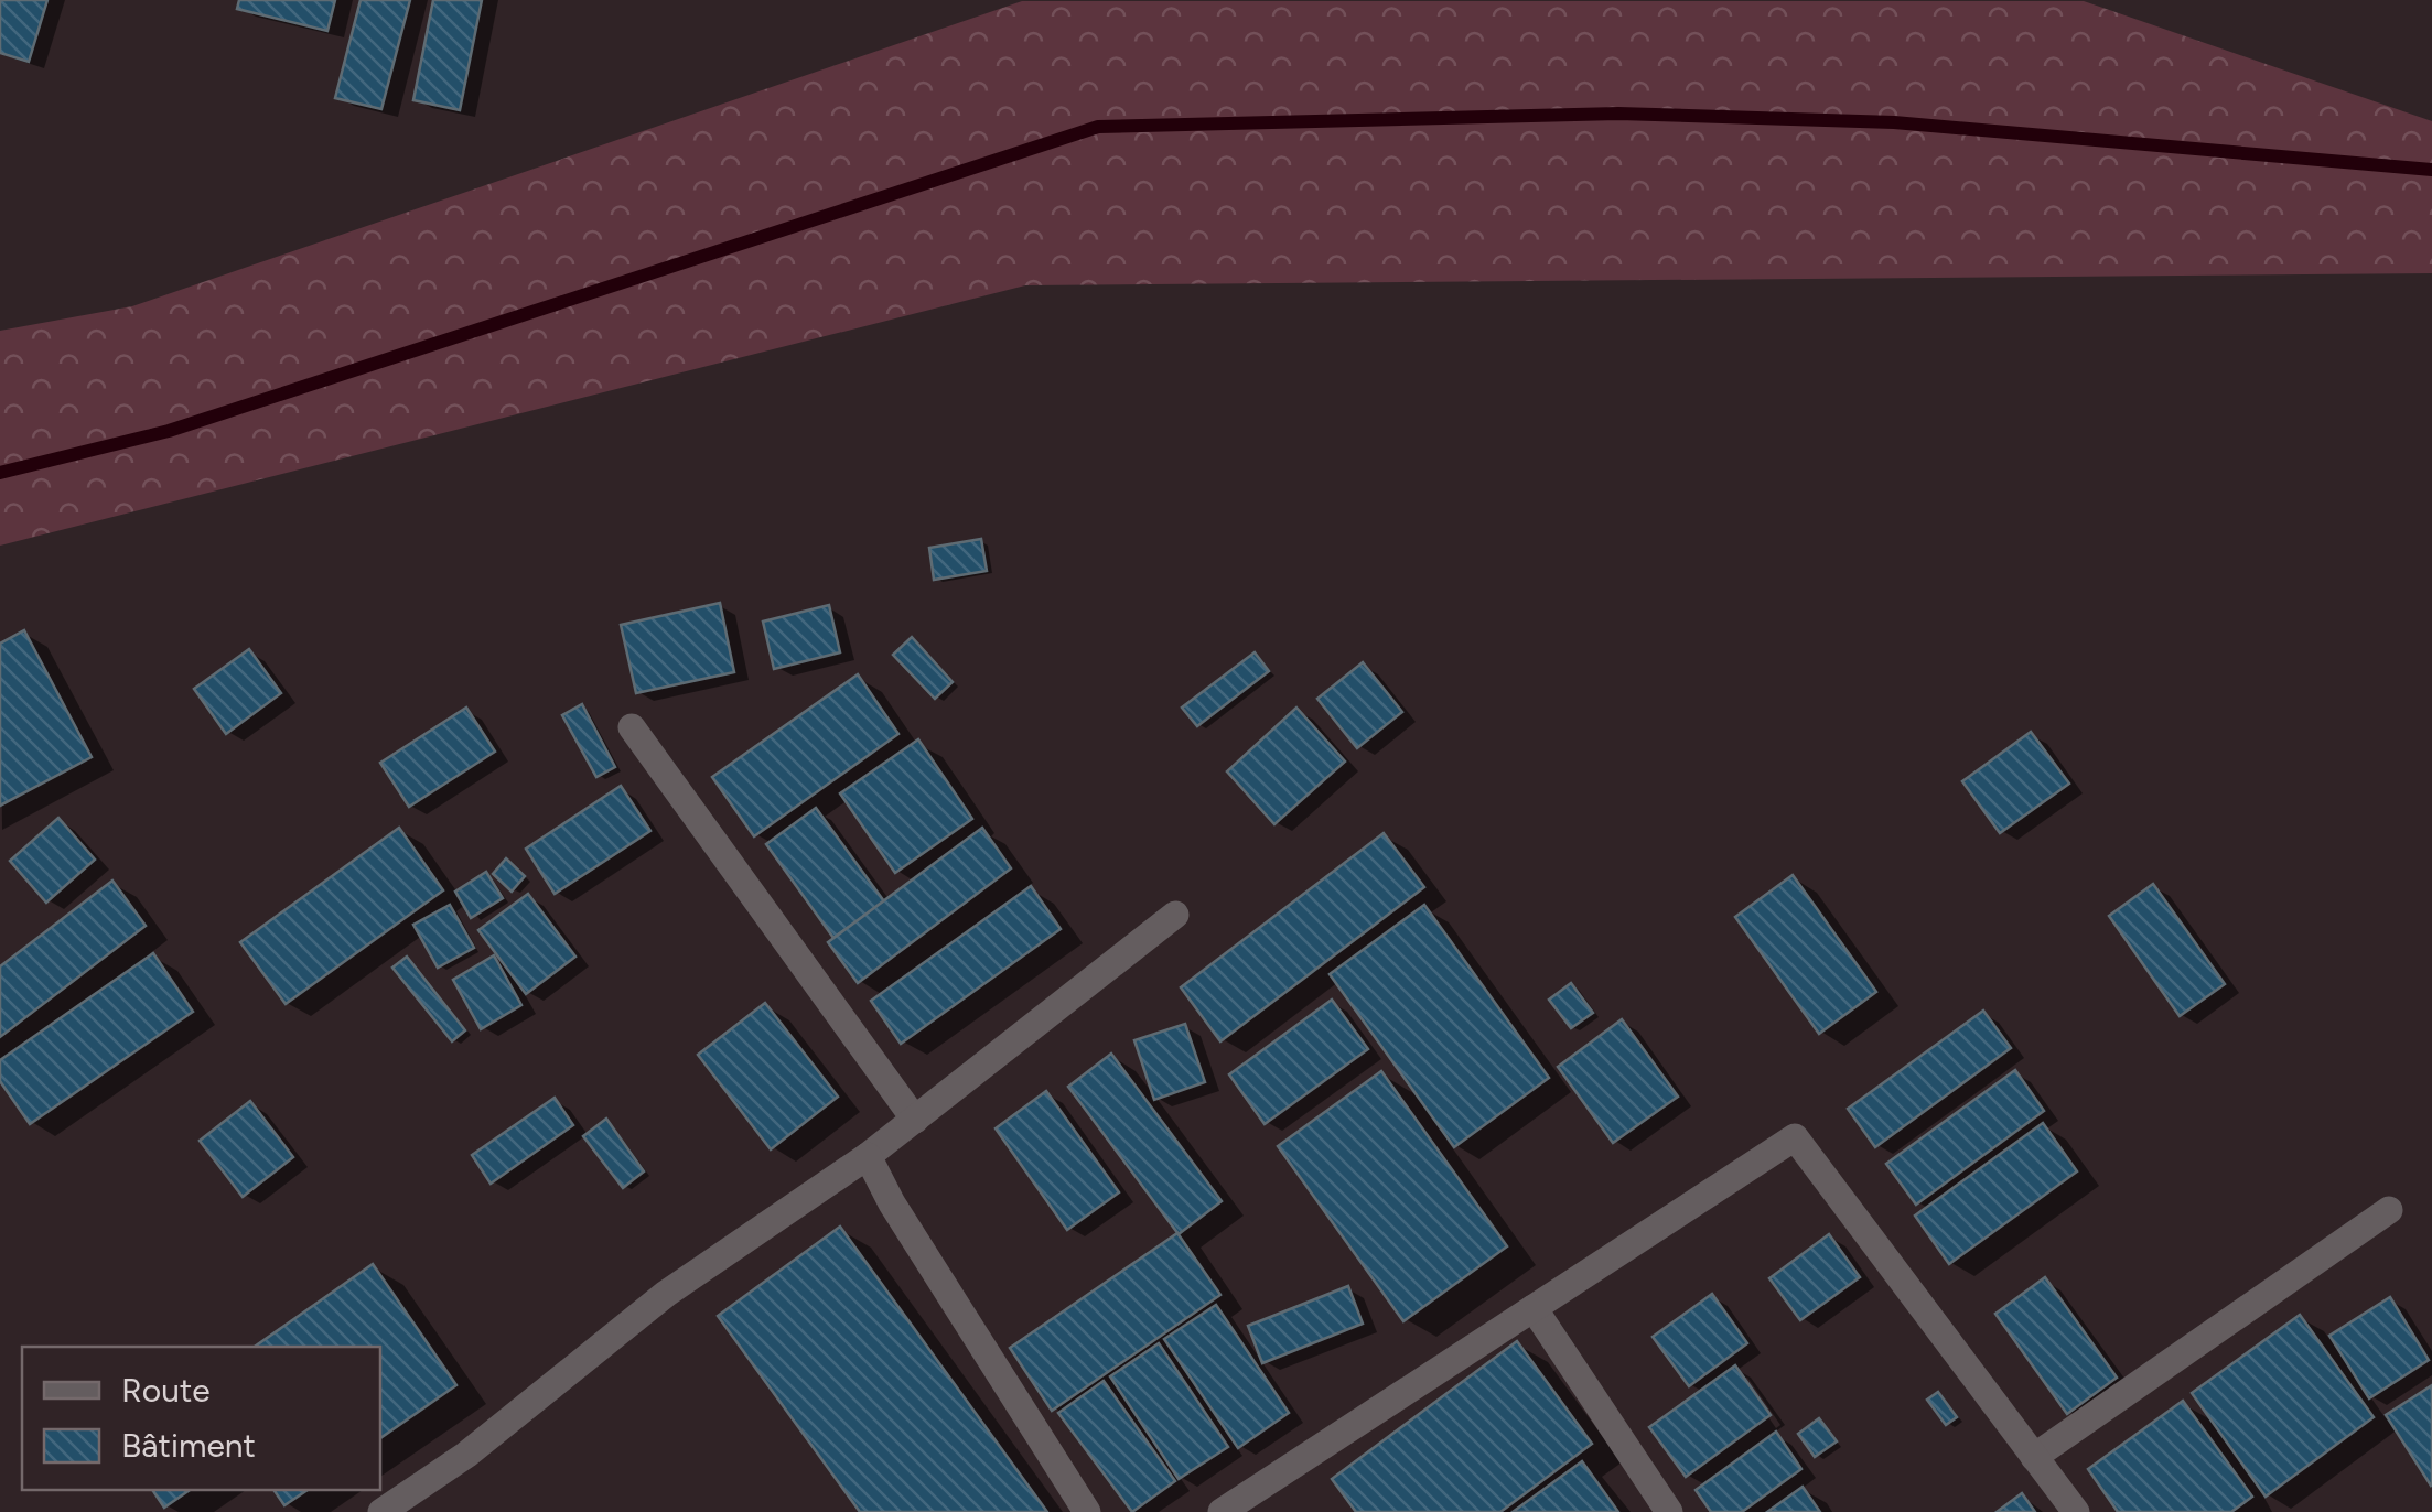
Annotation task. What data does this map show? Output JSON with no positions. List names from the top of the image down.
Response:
{
  "legend": ["Route", "Bâtiment"]
}
